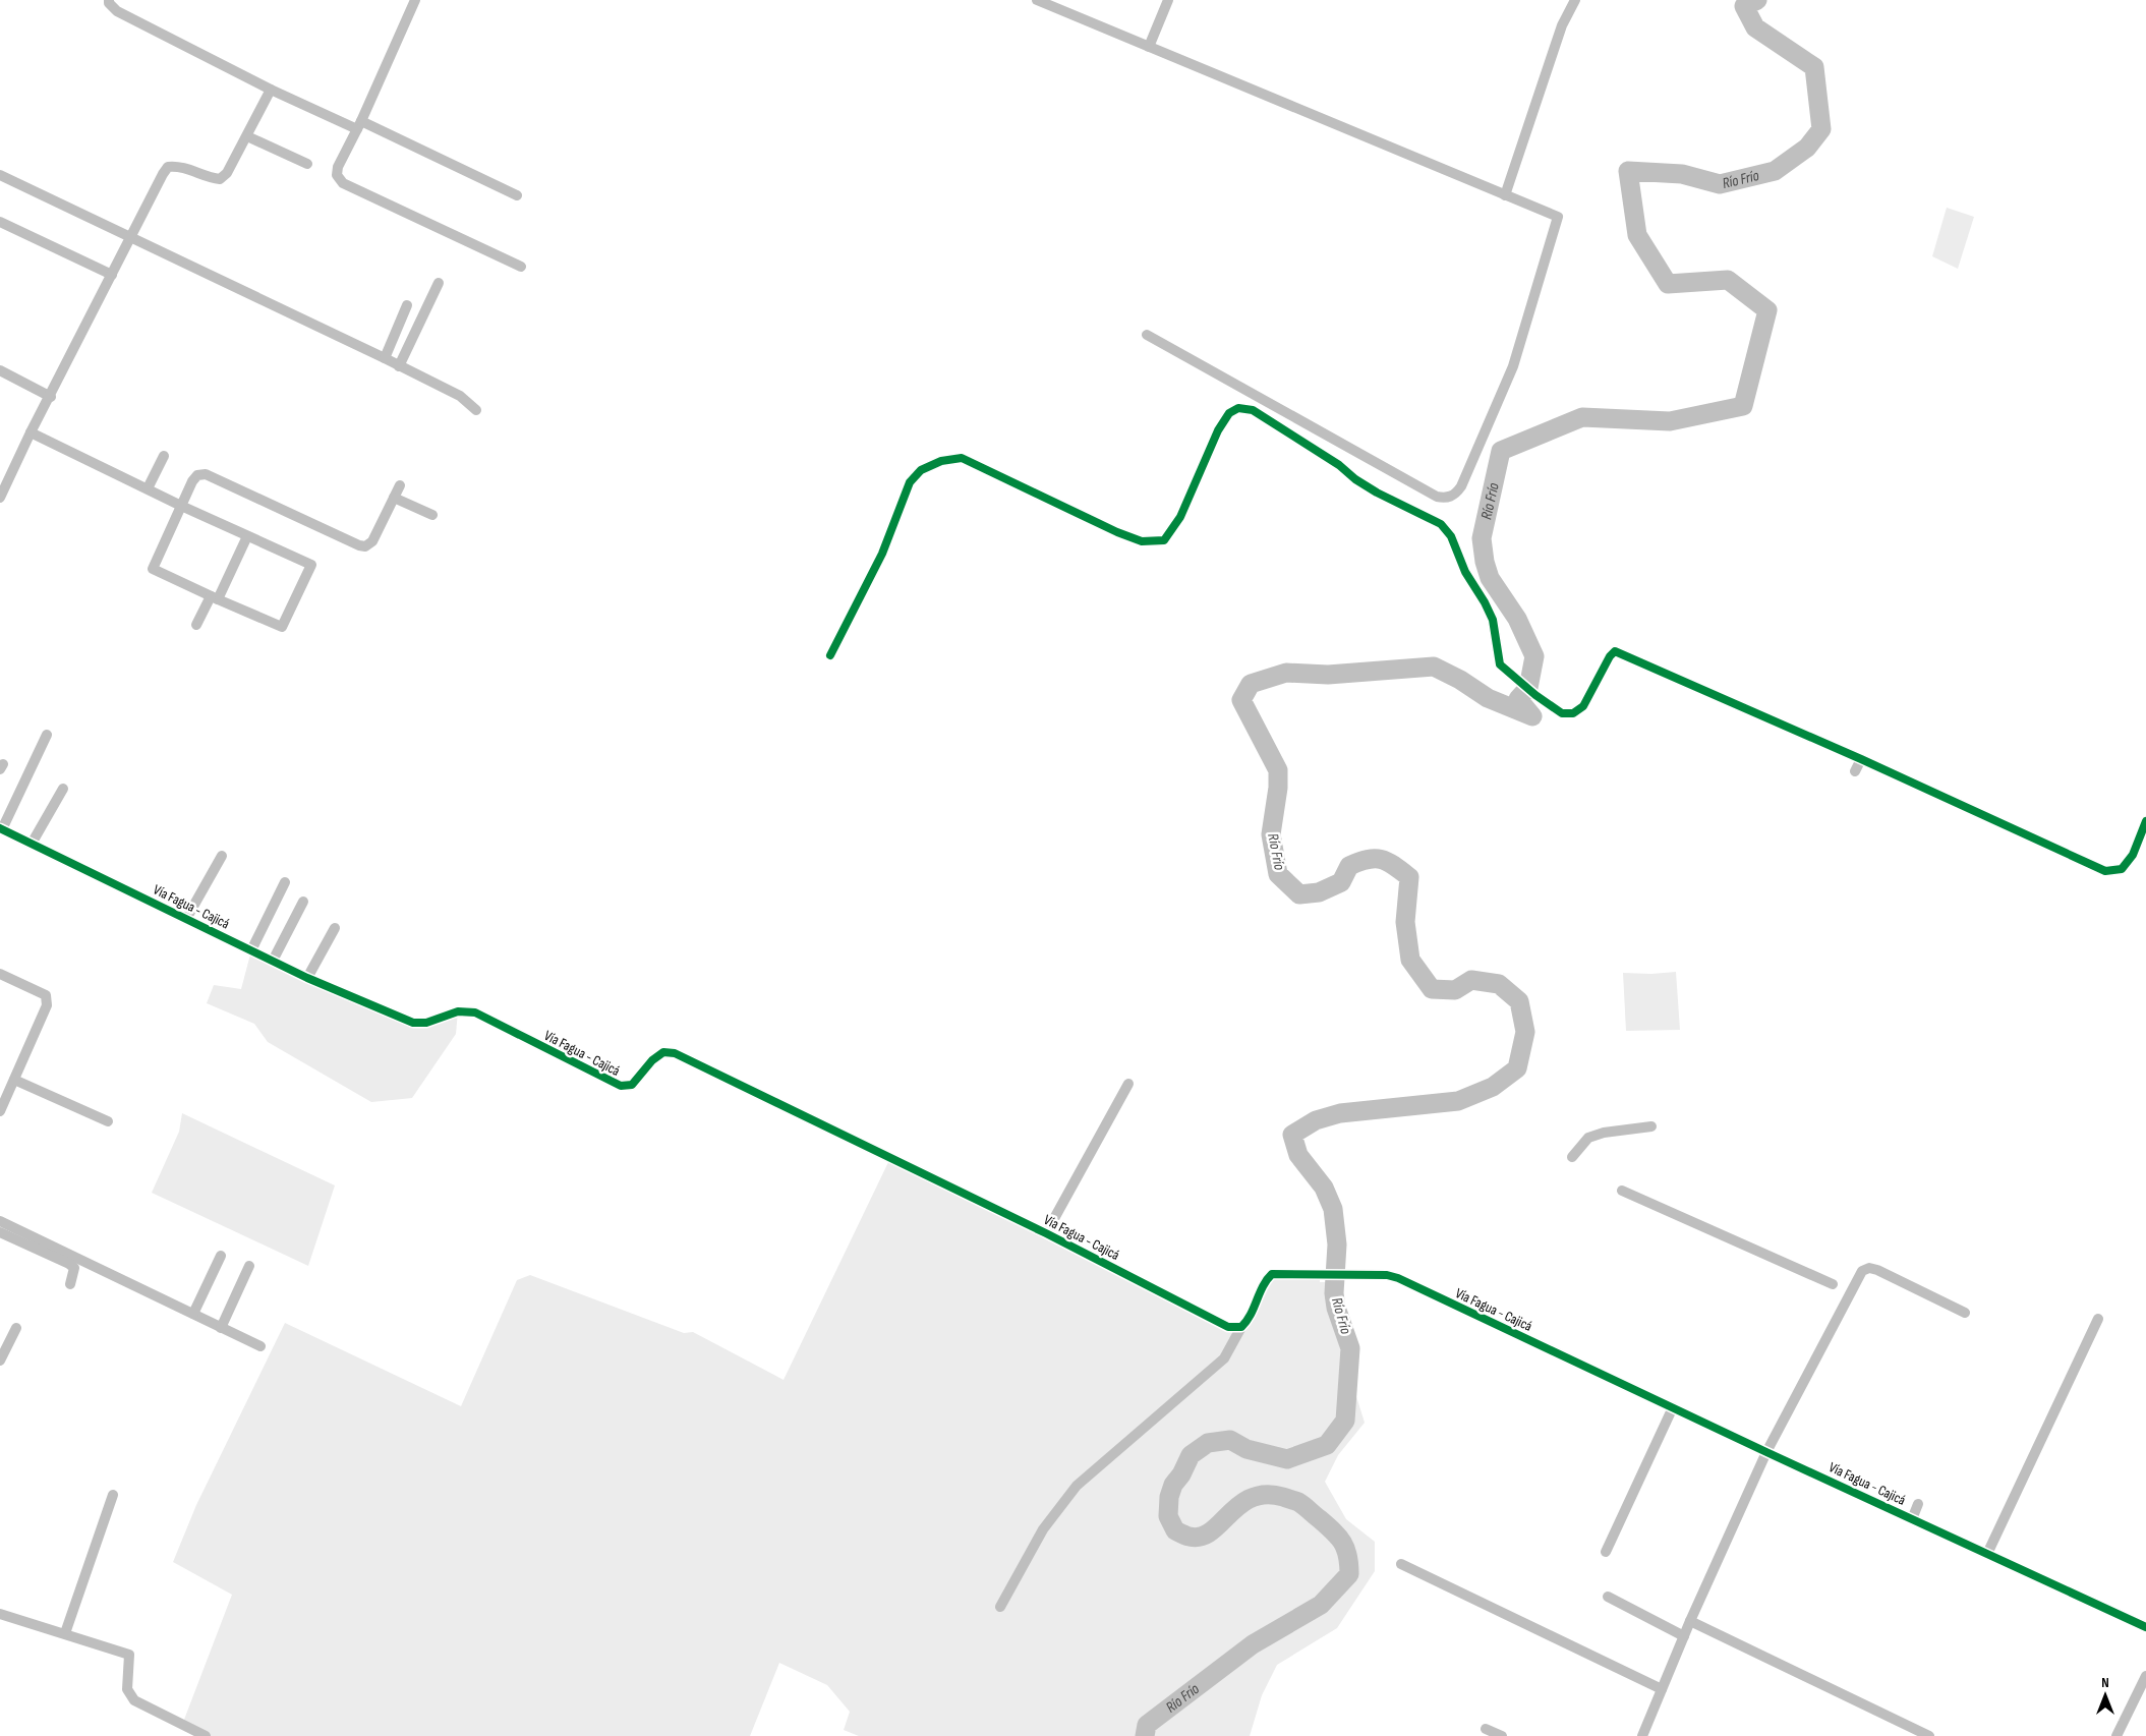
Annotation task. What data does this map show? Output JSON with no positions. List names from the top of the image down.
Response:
{
  "streets": {
    "street": ["Vía Fagua - Cajicá"]
  },
  "water": ["Río Frío"],
  "north": "top"
}
